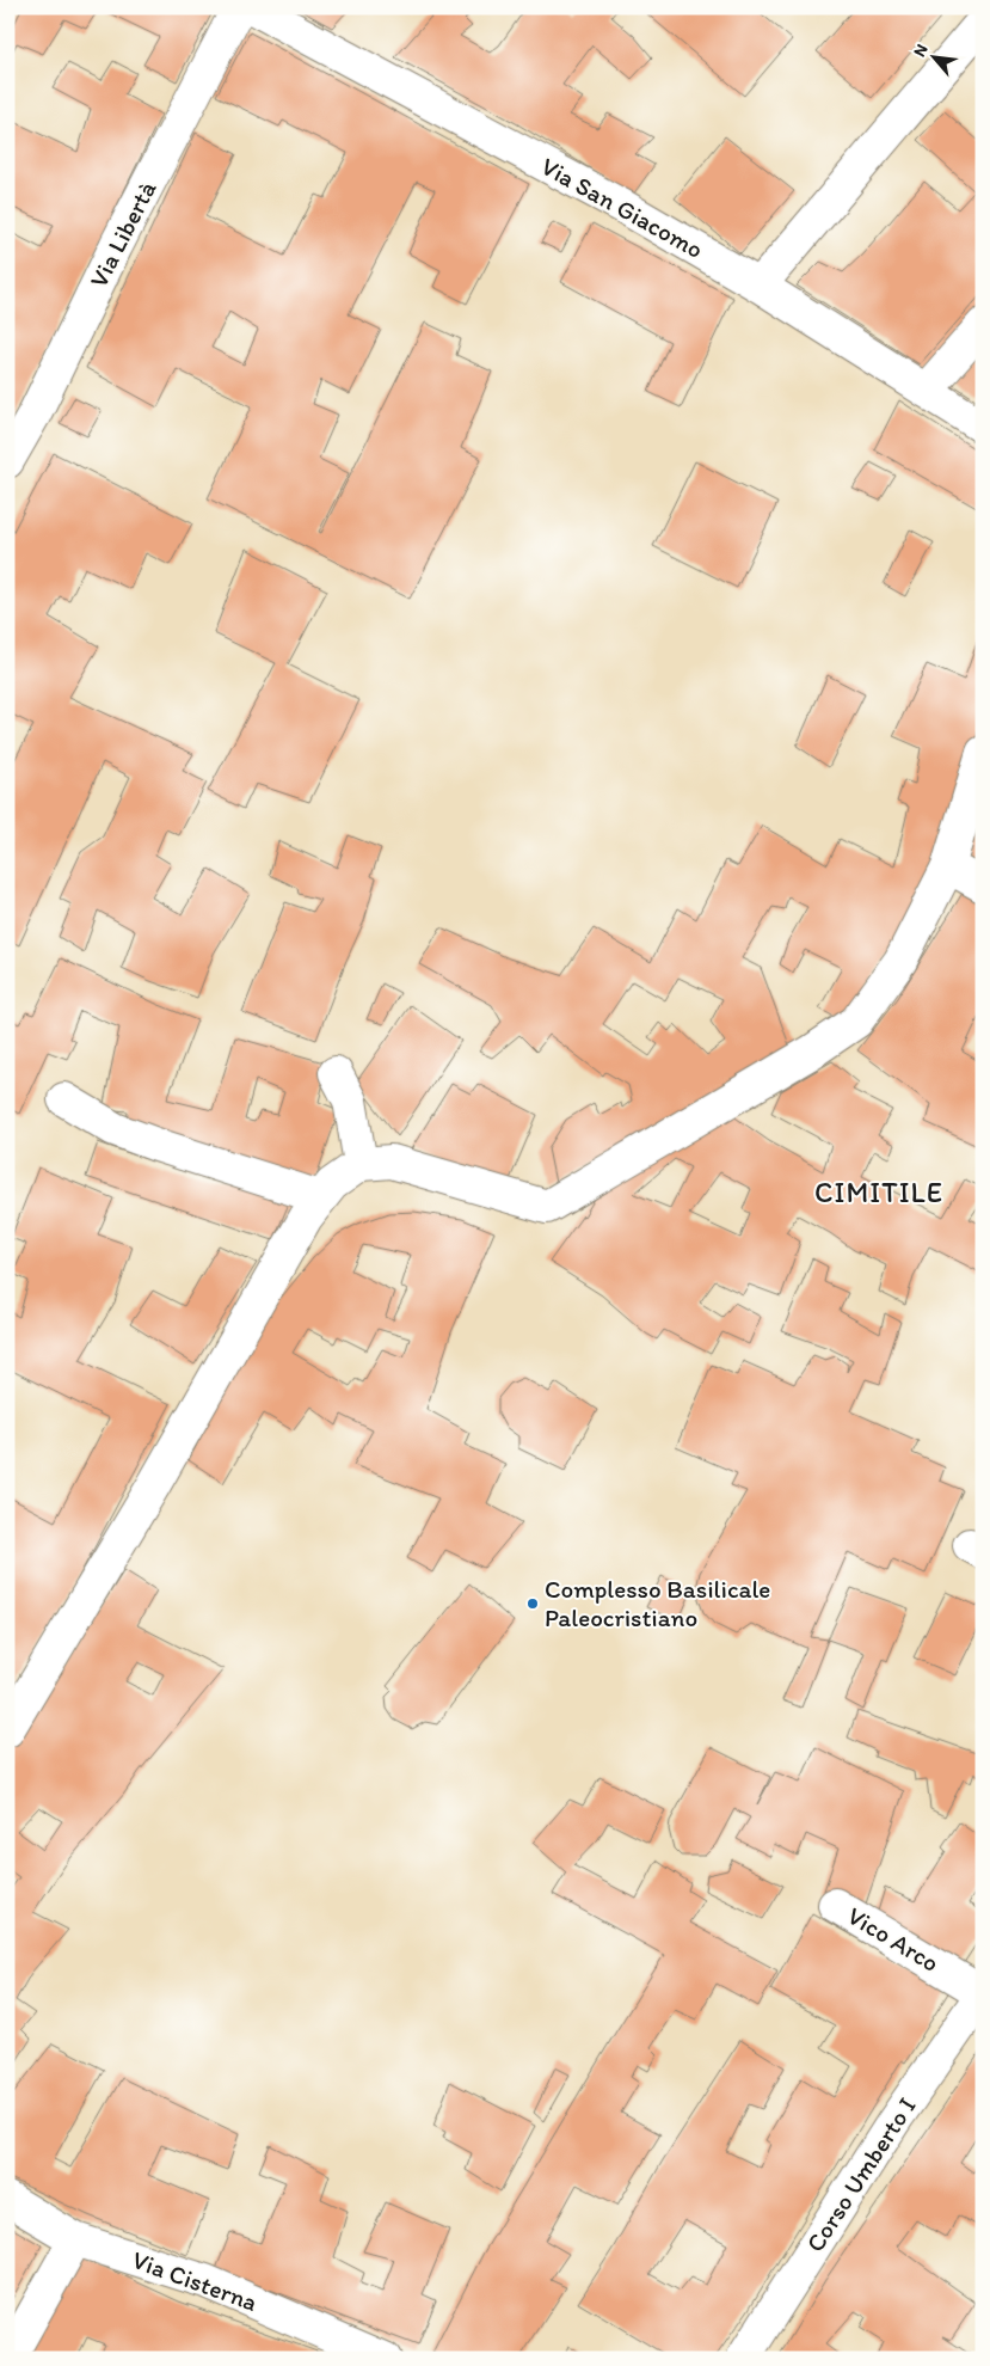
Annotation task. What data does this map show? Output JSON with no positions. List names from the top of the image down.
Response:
{
  "streets": {
    "street": [
      "Via San Giacomo",
      "Via Libertà",
      "Vico Arco",
      "Corso Umberto I",
      "Via Cisterna"
    ]
  },
  "crossings": [
    ["Vico Arco", "Corso Umberto I"]
  ],
  "districts": ["CIMITILE"],
  "places": ["Complesso Basilicale Paleocristiano"],
  "north": "top left"
}
